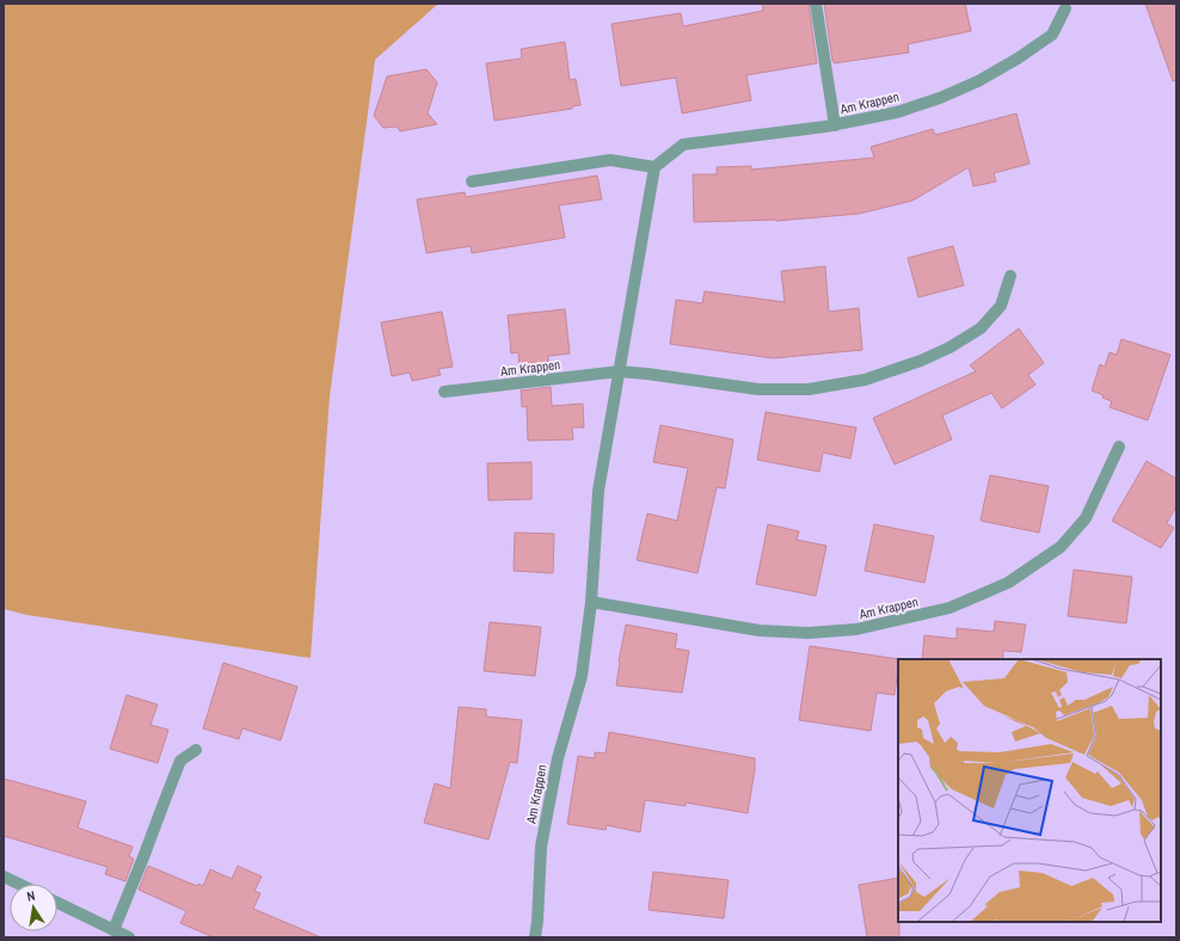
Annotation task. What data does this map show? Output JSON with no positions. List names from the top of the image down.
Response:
{
  "streets": {
    "street": ["Am Krappen"]
  },
  "north": "top"
}
